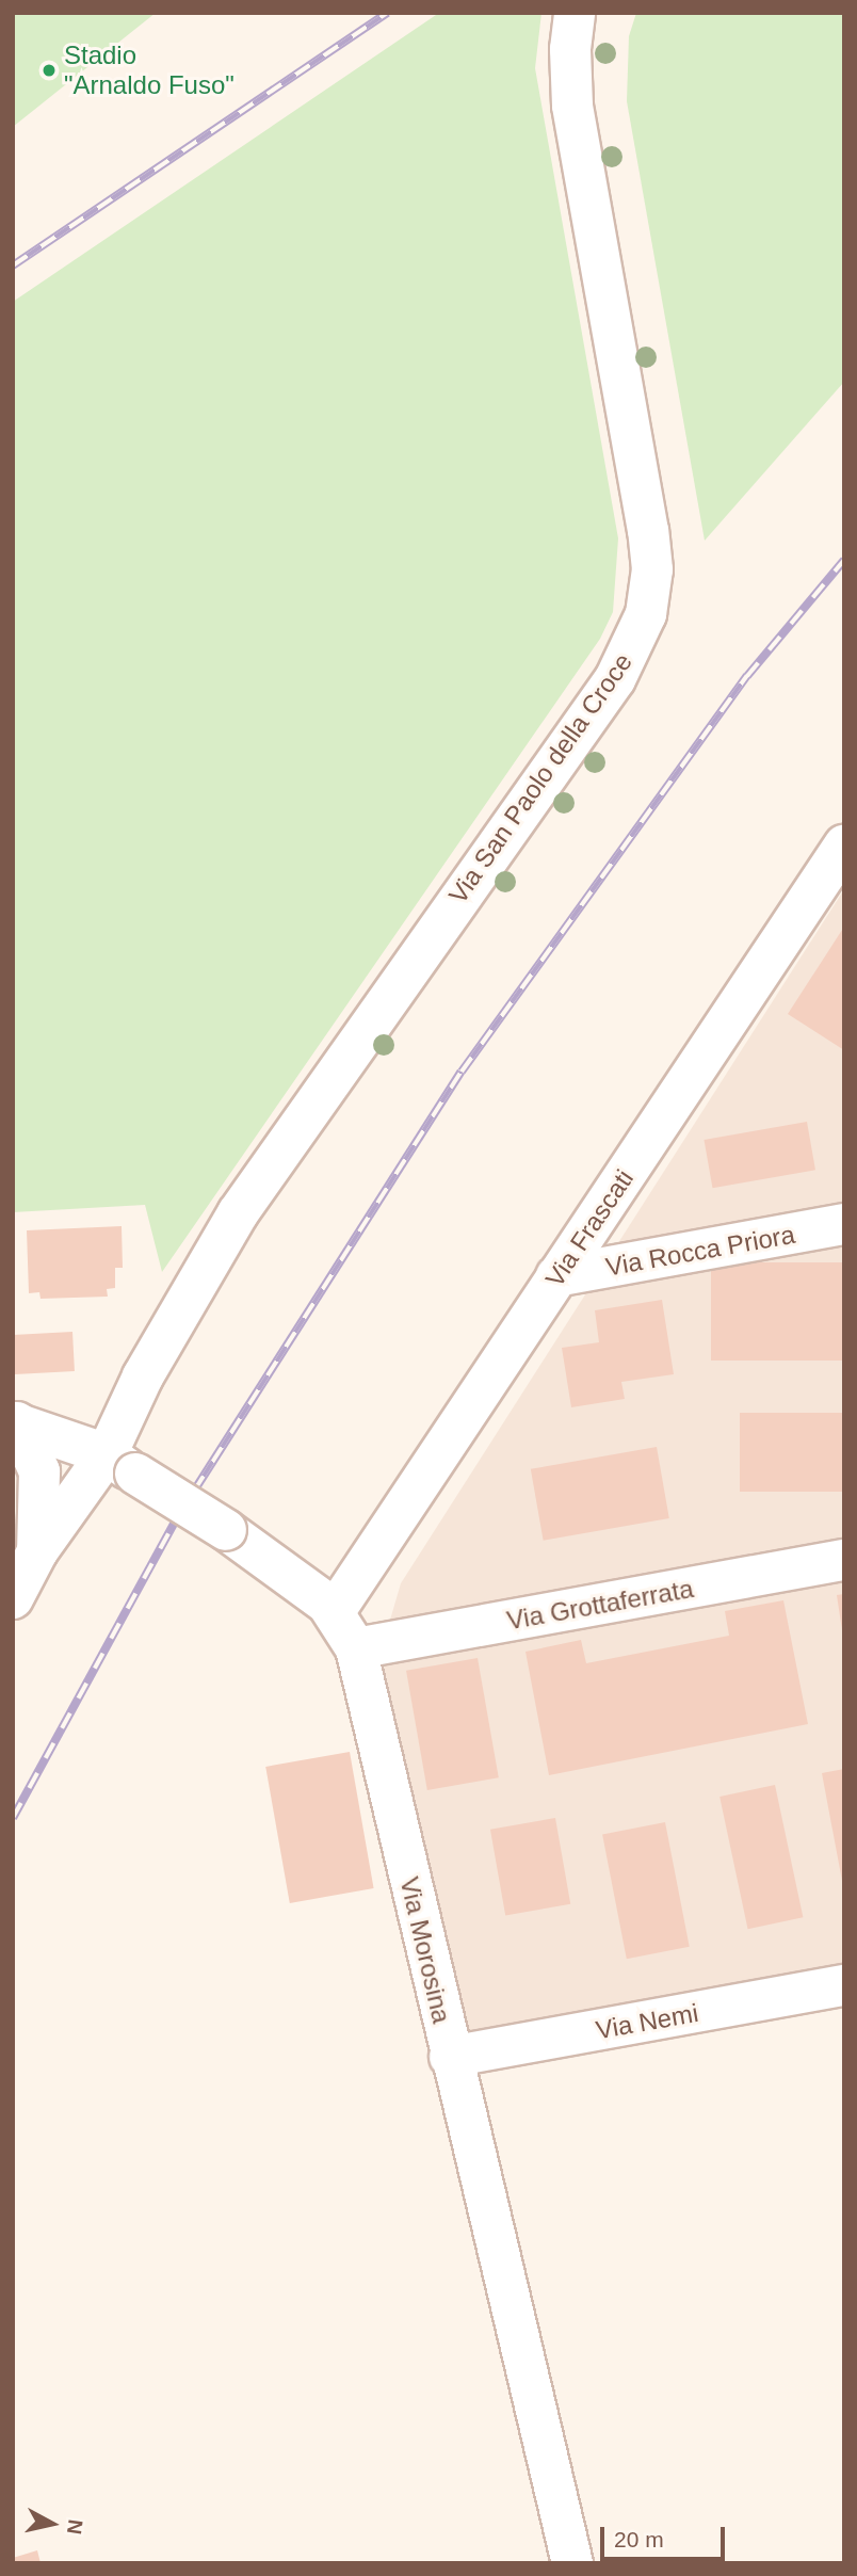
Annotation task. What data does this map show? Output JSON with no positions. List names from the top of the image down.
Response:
{
  "streets": {
    "street": [
      "Via San Paolo della Croce",
      "Via Frascati",
      "Via Rocca Priora",
      "Via Grottaferrata",
      "Via Morosina",
      "Via Nemi"
    ]
  },
  "crossings": [
    ["Via San Paolo della Croce", "Via Morosina"],
    ["Via Frascati", "Via Rocca Priora"],
    ["Via Frascati", "Via Morosina"],
    ["Via Grottaferrata", "Via Morosina"],
    ["Via Morosina", "Via Nemi"]
  ],
  "places": ["Stadio \"Arnaldo Fuso\""],
  "scale_bar": "20 m",
  "north": "right"
}
